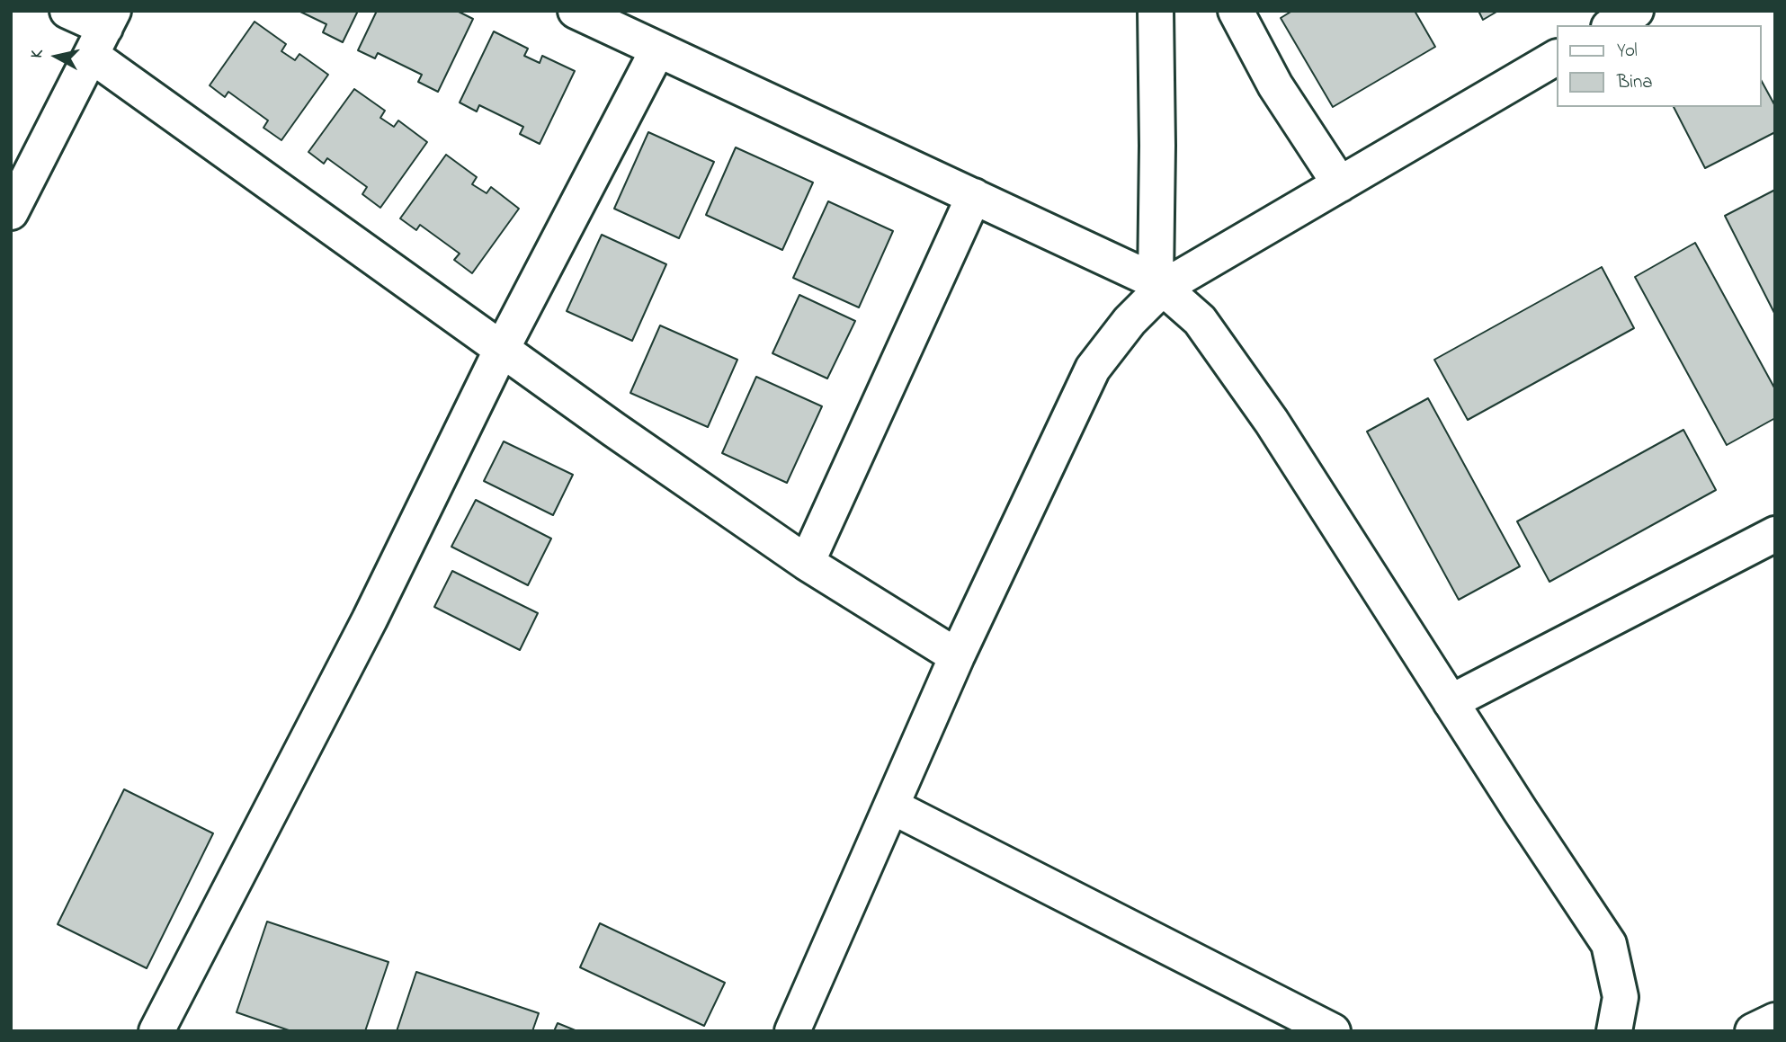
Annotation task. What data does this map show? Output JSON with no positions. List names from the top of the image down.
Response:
{
  "legend": ["Yol", "Bina"],
  "north": "left"
}
